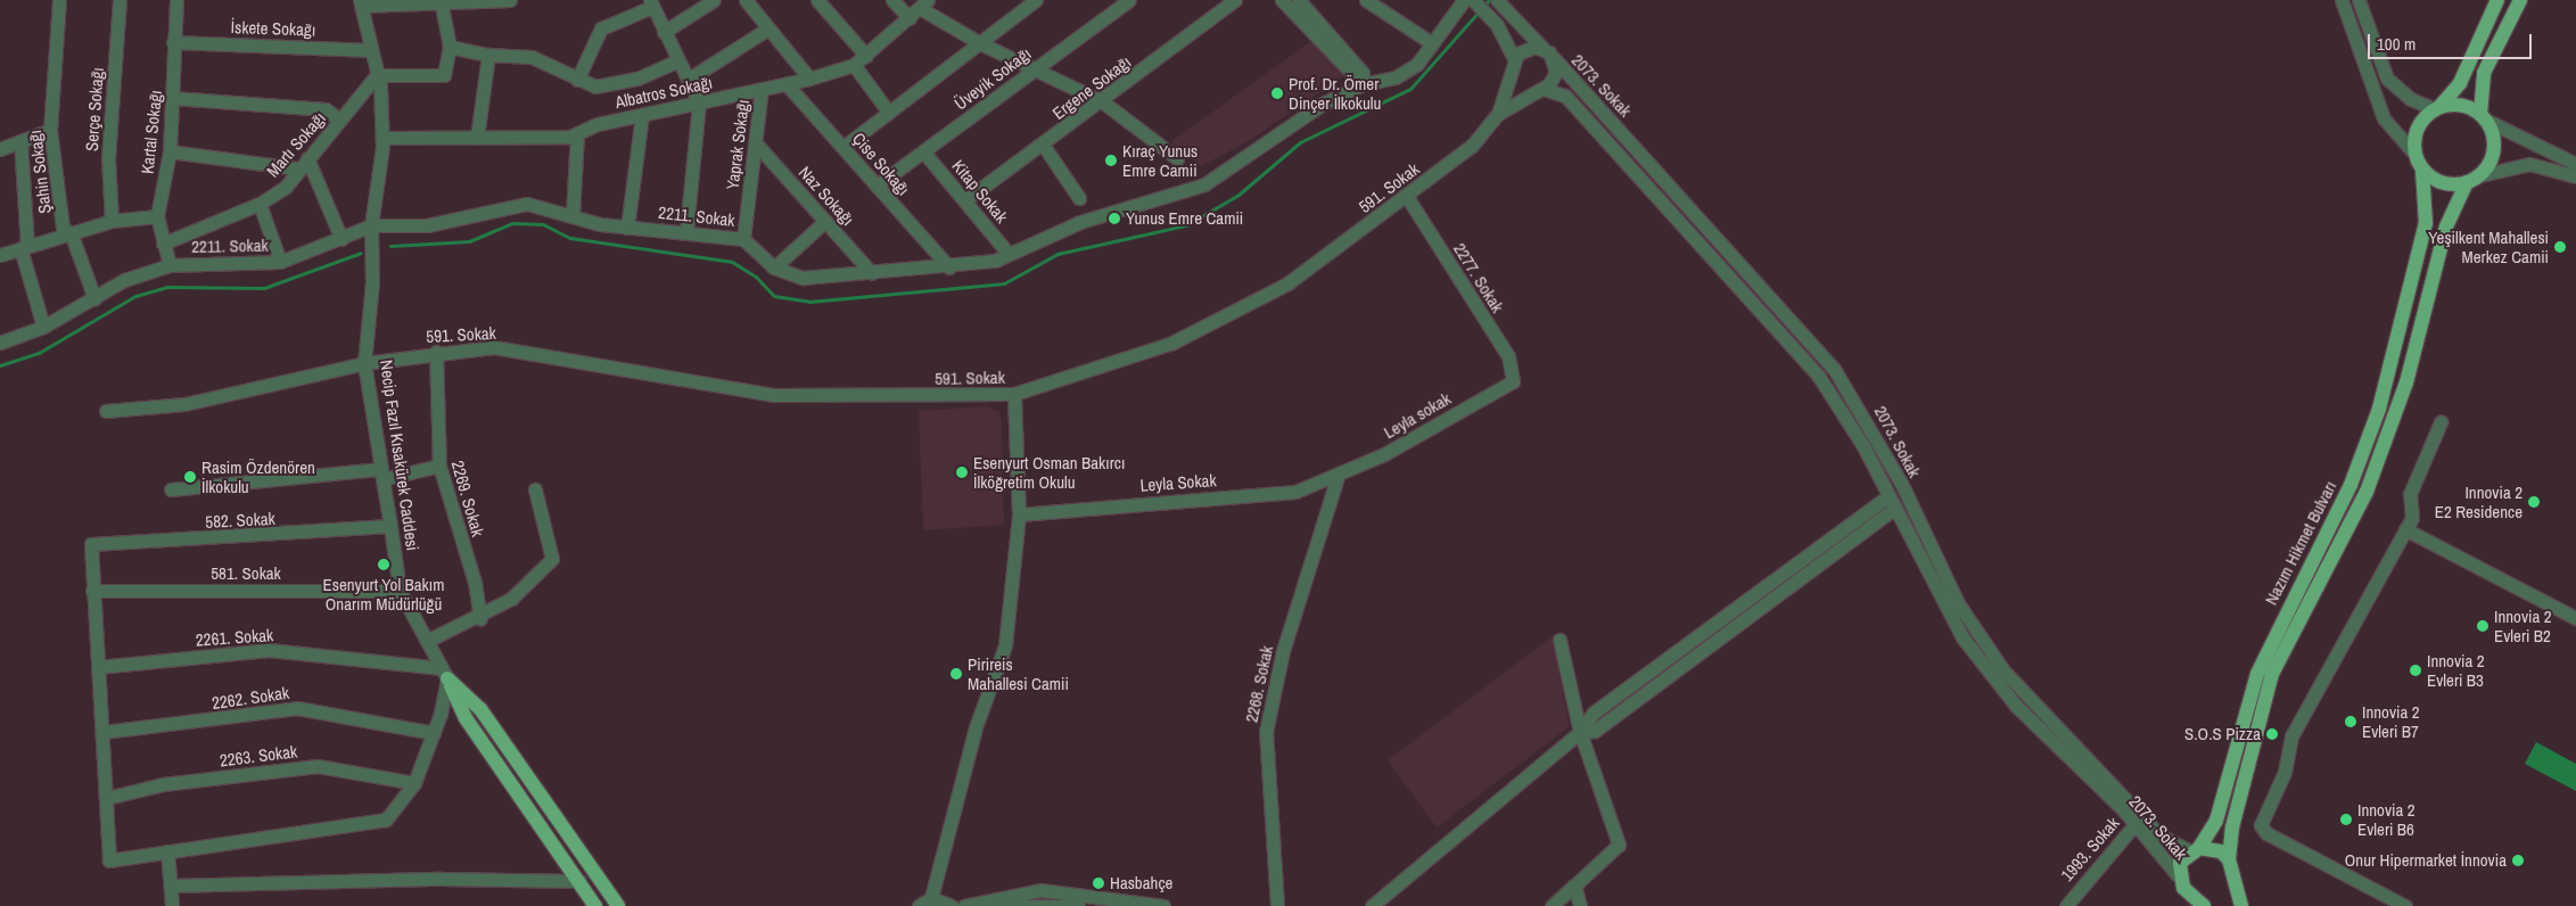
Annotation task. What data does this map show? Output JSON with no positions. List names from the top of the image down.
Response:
{
  "streets": {
    "main road": ["Necip Fazıl Kısakürek Caddesi", "Nazım Hikmet Bulvarı"],
    "street": [
      "İskete Sokağı",
      "Üveyik Sokağı",
      "2073. Sokak",
      "Ergene Sokağı",
      "Albatros Sokağı",
      "Serçe Sokağı",
      "Kartal Sokağı",
      "Martı Sokağı",
      "Yaprak Sokağı",
      "Çise Sokağı",
      "Şahin Sokağı",
      "591. Sokak",
      "Kitap Sokak",
      "Naz Sokağı",
      "2211. Sokak",
      "2277. Sokak",
      "Leyla sokak",
      "Leyla Sokak",
      "2269. Sokak",
      "582. Sokak",
      "581. Sokak",
      "2261. Sokak",
      "2268. Sokak",
      "2262. Sokak",
      "2263. Sokak",
      "1993. Sokak"
    ]
  },
  "crossings": [
    ["İskete Sokağı", "Kartal Sokağı"],
    ["İskete Sokağı", "Necip Fazıl Kısakürek Caddesi"],
    ["Üveyik Sokağı", "Çise Sokağı"],
    ["Üveyik Sokağı", "Kitap Sokak"],
    ["2073. Sokak", "Nazım Hikmet Bulvarı"],
    ["2073. Sokak", "1993. Sokak"],
    ["Ergene Sokağı", "Kitap Sokak"],
    ["Albatros Sokağı", "Yaprak Sokağı"],
    ["Albatros Sokağı", "Çise Sokağı"],
    ["Albatros Sokağı", "Necip Fazıl Kısakürek Caddesi"],
    ["Kartal Sokağı", "Martı Sokağı"],
    ["Kartal Sokağı", "2211. Sokak"],
    ["Martı Sokağı", "Necip Fazıl Kısakürek Caddesi"],
    ["Yaprak Sokağı", "Naz Sokağı"],
    ["Yaprak Sokağı", "2211. Sokak"],
    ["Çise Sokağı", "2211. Sokak"],
    ["Şahin Sokağı", "2211. Sokak"],
    ["591. Sokak", "2277. Sokak"],
    ["591. Sokak", "Necip Fazıl Kısakürek Caddesi"],
    ["591. Sokak", "2269. Sokak"],
    ["Kitap Sokak", "2211. Sokak"],
    ["Naz Sokağı", "2211. Sokak"],
    ["2211. Sokak", "Necip Fazıl Kısakürek Caddesi"],
    ["2277. Sokak", "Leyla sokak"],
    ["Leyla sokak", "Leyla Sokak"],
    ["Leyla sokak", "2268. Sokak"],
    ["Necip Fazıl Kısakürek Caddesi", "582. Sokak"],
    ["Necip Fazıl Kısakürek Caddesi", "581. Sokak"],
    ["Necip Fazıl Kısakürek Caddesi", "2261. Sokak"],
    ["Leyla Sokak", "2268. Sokak"],
    ["582. Sokak", "581. Sokak"]
  ],
  "places": [
    "Prof. Dr. Ömer Dinçer İlkokulu",
    "Kıraç Yunus Emre Camii",
    "Yunus Emre Camii",
    "Yeşilkent Mahallesi Merkez Camii",
    "Esenyurt Osman Bakırcı İlköğretim Okulu",
    "Rasim Özdenören İlkokulu",
    "Innovia 2 E2 Residence",
    "Esenyurt Yol Bakım Onarım Müdürlüğü",
    "Innovia 2 Evleri B2",
    "Innovia 2 Evleri B3",
    "Pirireis Mahallesi Camii",
    "Innovia 2 Evleri B7",
    "S.O.S Pizza",
    "Innovia 2 Evleri B6",
    "Onur Hipermarket İnnovia",
    "Hasbahçe"
  ],
  "scale_bar": "100 m"
}
